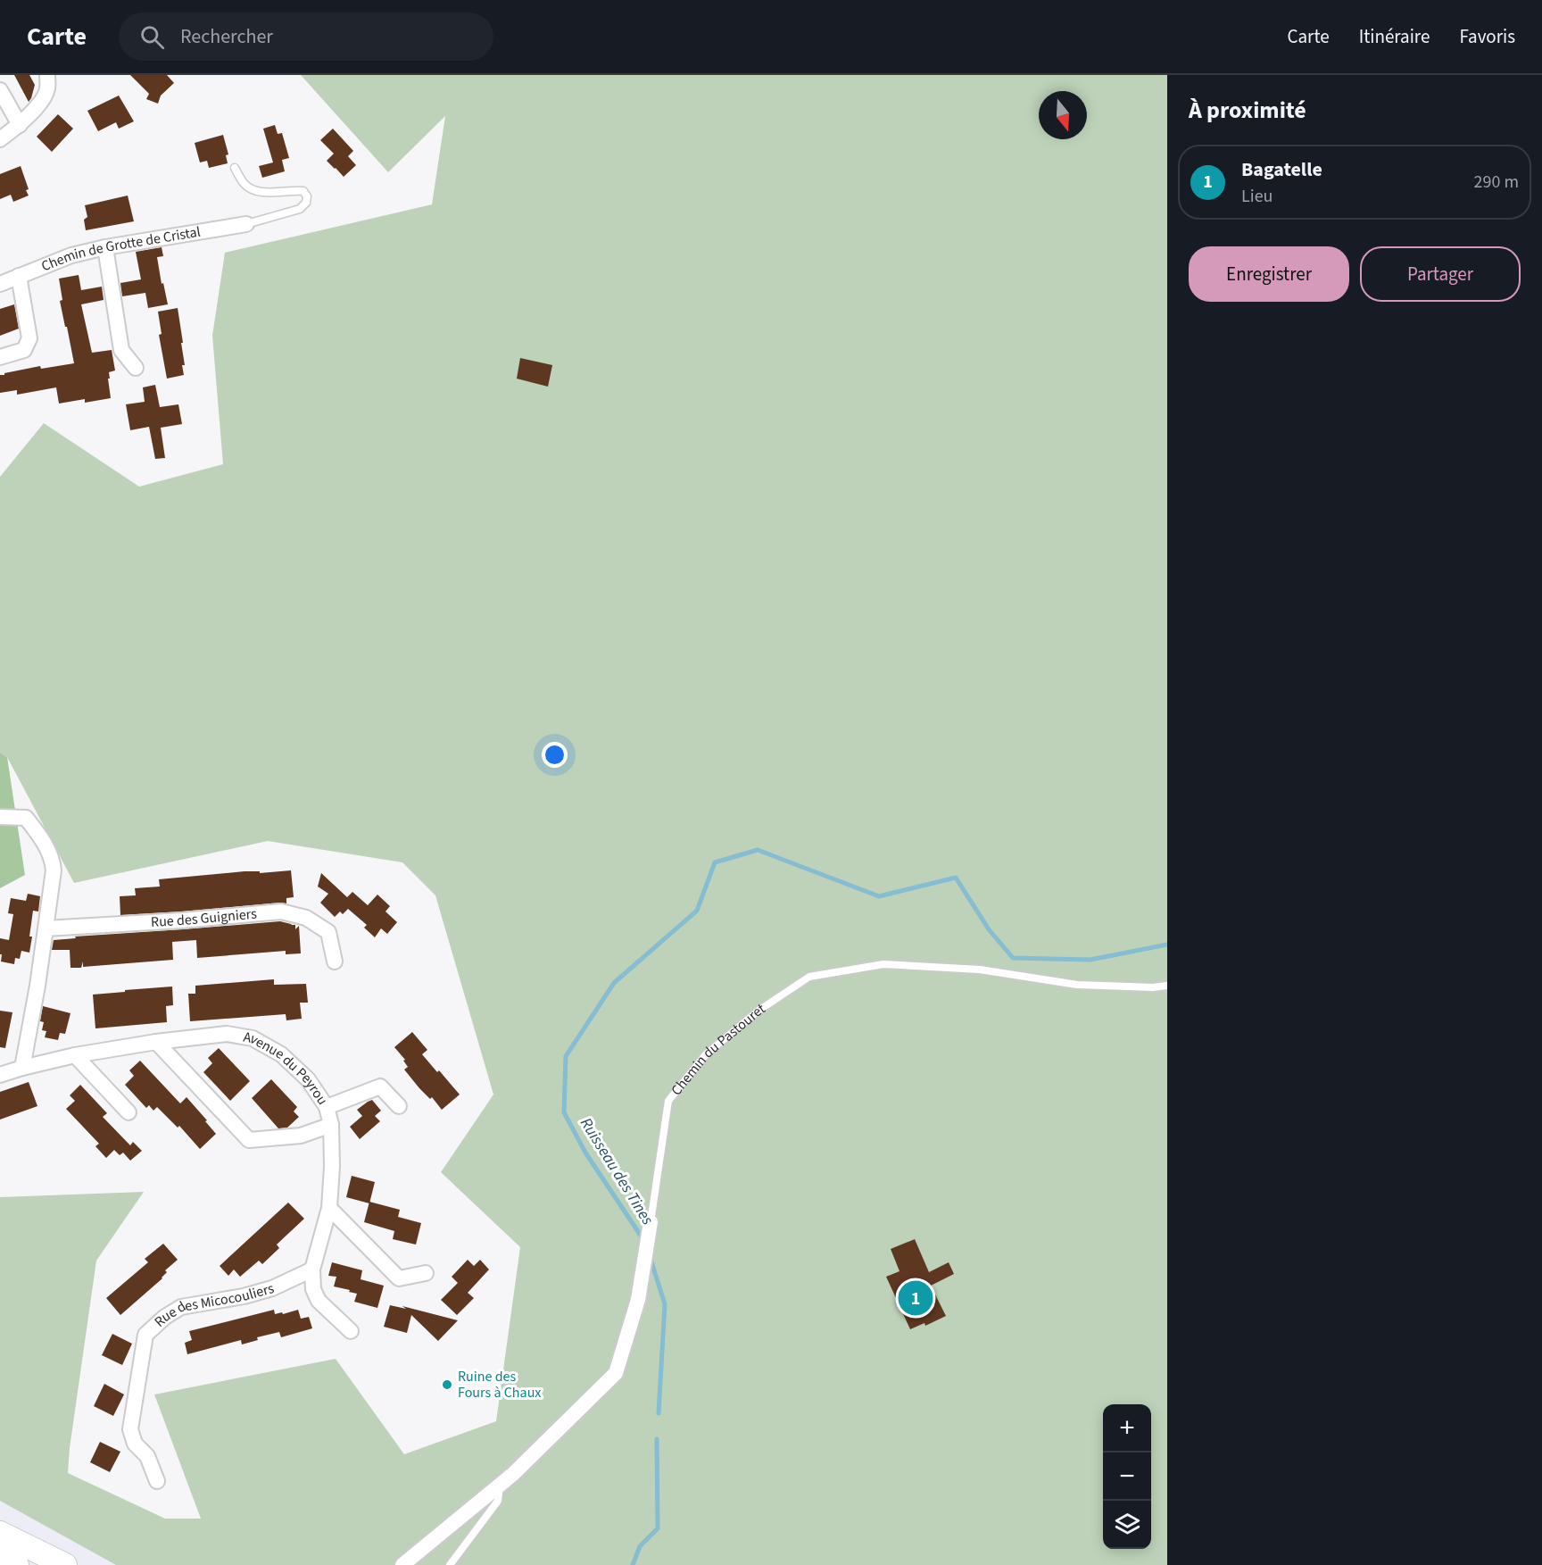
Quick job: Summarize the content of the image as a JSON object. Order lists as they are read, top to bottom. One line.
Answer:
{"streets":{"street":["Chemin de Grotte de Cristal","Rue des Guigniers","Chemin du Pastouret","Avenue du Peyrou","Rue des Micocouliers"]},"crossings":[["Avenue du Peyrou","Rue des Micocouliers"]],"water":["Ruisseau des Tines"],"places":["Ruine des Fours à Chaux"],"north":"bottom","page":{"header":"Carte","search":"Rechercher","nav":["Carte","Itinéraire","Favoris"],"heading":"À proximité","list":[{"mark":"1","name":"Bagatelle","note":"Lieu","value":"290 m"}],"buttons":["Enregistrer","Partager"],"pins":"1","map_buttons":["+","−"]}}
